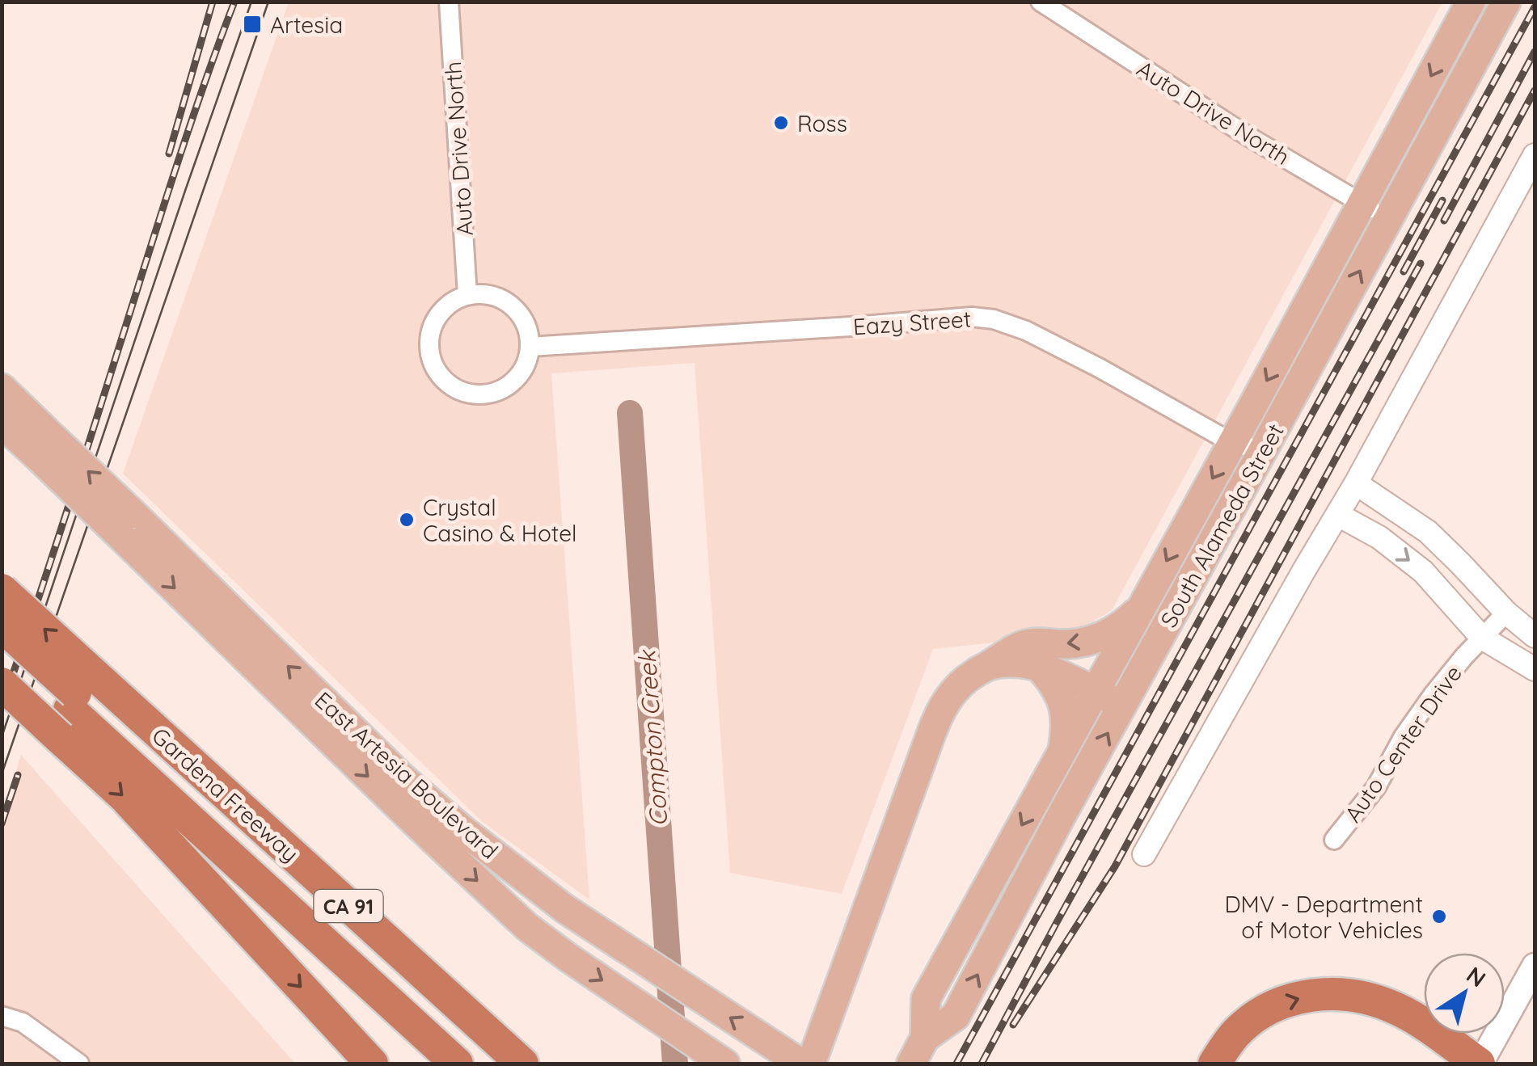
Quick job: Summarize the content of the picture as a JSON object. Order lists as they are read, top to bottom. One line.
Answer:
{"streets":{"highway":["Gardena Freeway","CA 91"],"main road":["South Alameda Street","East Artesia Boulevard"],"street":["Auto Drive North","Eazy Street","Auto Center Drive"]},"crossings":[["Auto Drive North","Eazy Street"],["Auto Drive North","South Alameda Street"],["Eazy Street","South Alameda Street"]],"water":["Compton Creek"],"places":{"transit":["Artesia"],"other":["Ross","Crystal Casino & Hotel","DMV - Department of Motor Vehicles"]},"north":"top right"}
